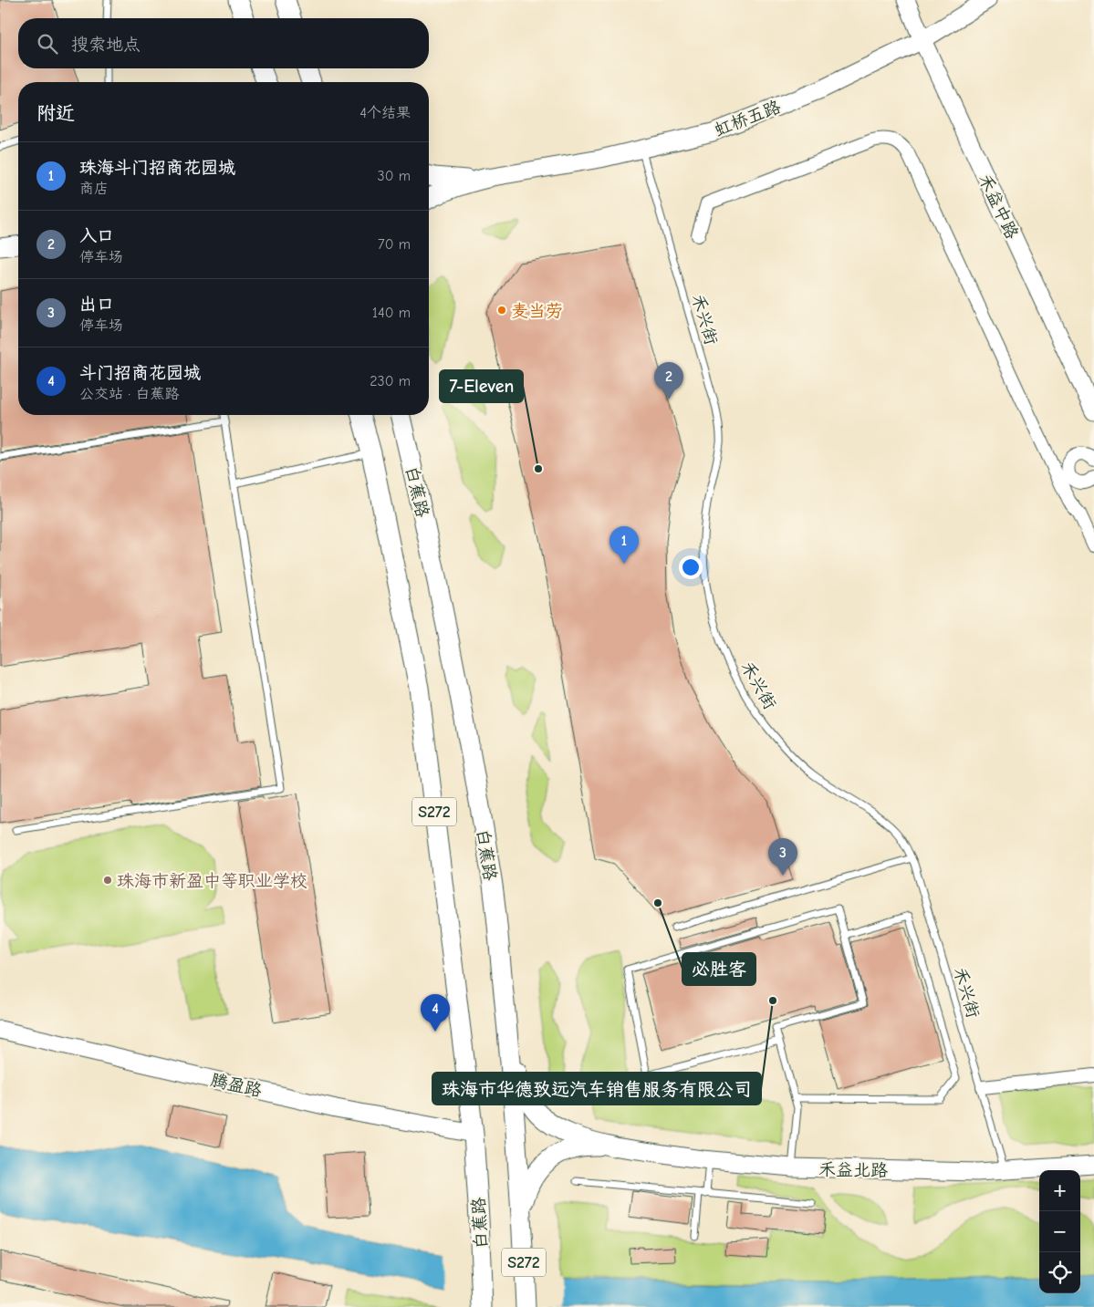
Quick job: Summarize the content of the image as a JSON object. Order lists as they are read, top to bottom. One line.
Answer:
{"streets":{"main road":["白蕉路","S272"],"street":["虹桥五路","禾益中路","腾盈路","禾益北路"],"lane":["禾兴街"]},"crossings":[["虹桥五路","禾益中路"],["虹桥五路","禾兴街"],["禾兴街","禾益北路"],["白蕉路","腾盈路"]],"places":["麦当劳","7-Eleven","珠海市新盈中等职业学校","必胜客","珠海市华德致远汽车销售服务有限公司"],"page":{"search":"搜索地点","heading":["附近","4个结果"],"list":[{"mark":"1","name":"珠海斗门招商花园城","note":"商店","value":"30 m"},{"mark":"2","name":"入口","note":"停车场","value":"70 m"},{"mark":"3","name":"出口","note":"停车场","value":"140 m"},{"mark":"4","name":"斗门招商花园城","note":"公交站 · 白蕉路","value":"230 m"}],"pins":["2","1","3","4"],"map_buttons":["+","−"]}}
